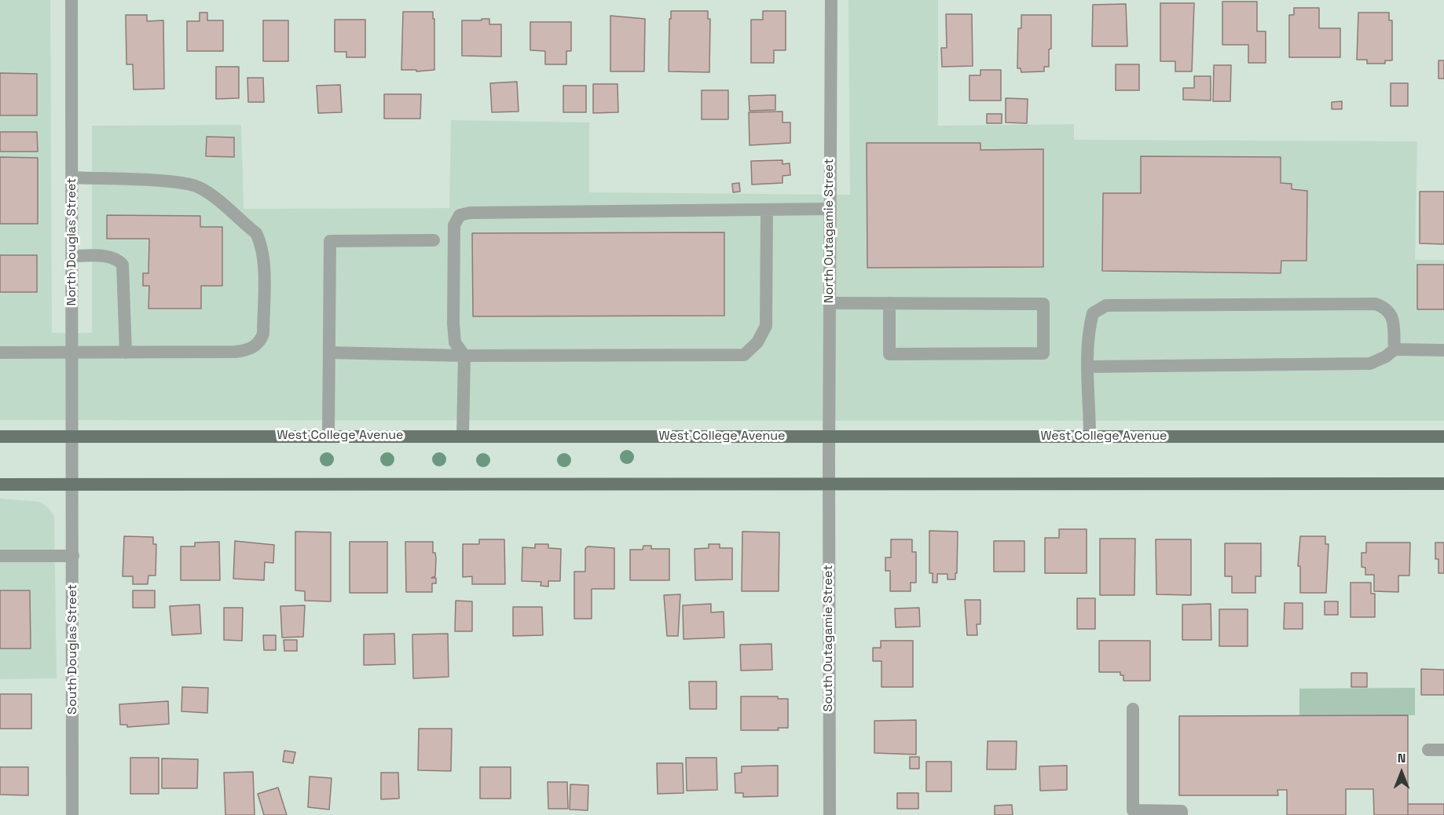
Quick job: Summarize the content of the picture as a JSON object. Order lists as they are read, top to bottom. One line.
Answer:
{"streets":{"main road":["West College Avenue"],"street":["North Outagamie Street","North Douglas Street","South Outagamie Street","South Douglas Street"]},"crossings":[["North Outagamie Street","West College Avenue"],["North Outagamie Street","South Outagamie Street"],["North Douglas Street","West College Avenue"],["North Douglas Street","South Douglas Street"]],"north":"top"}
